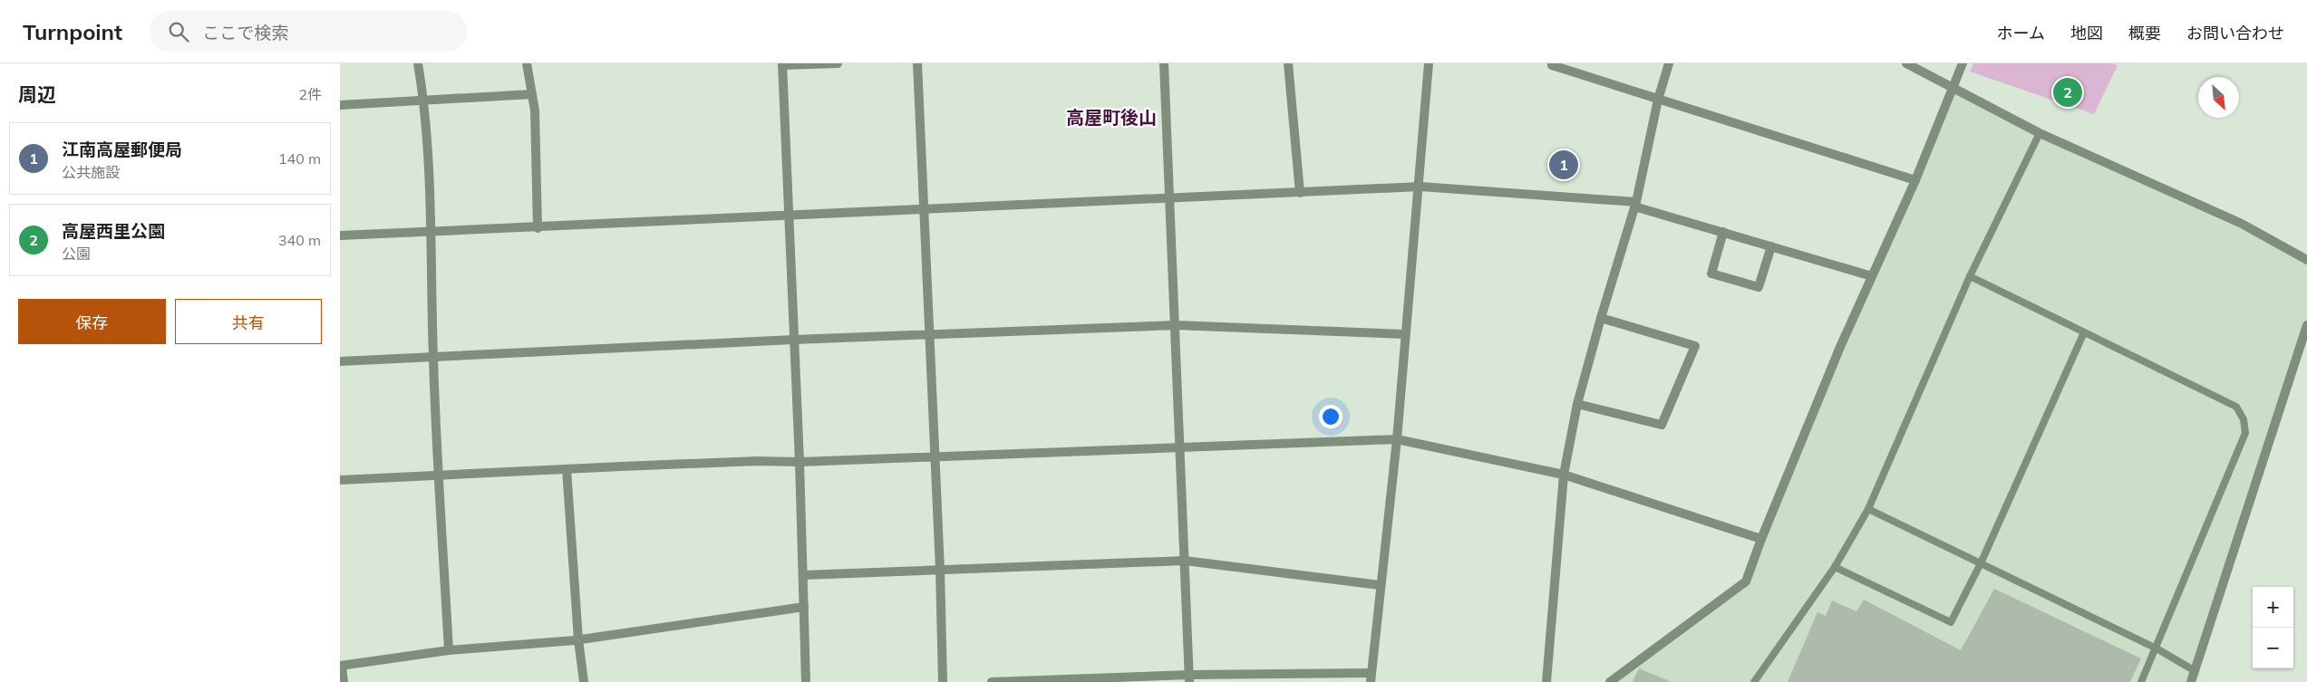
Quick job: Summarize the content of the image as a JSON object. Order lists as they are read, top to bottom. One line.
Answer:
{"districts":["高屋町後山"],"north":"bottom right","page":{"header":"Turnpoint","search":"ここで検索","nav":["ホーム","地図","概要","お問い合わせ"],"heading":["周辺","2件"],"pins":["2","1"],"list":[{"mark":"1","name":"江南高屋郵便局","note":"公共施設","value":"140 m"},{"mark":"2","name":"高屋西里公園","note":"公園","value":"340 m"}],"buttons":["保存","共有"],"map_buttons":["+","−"]}}
